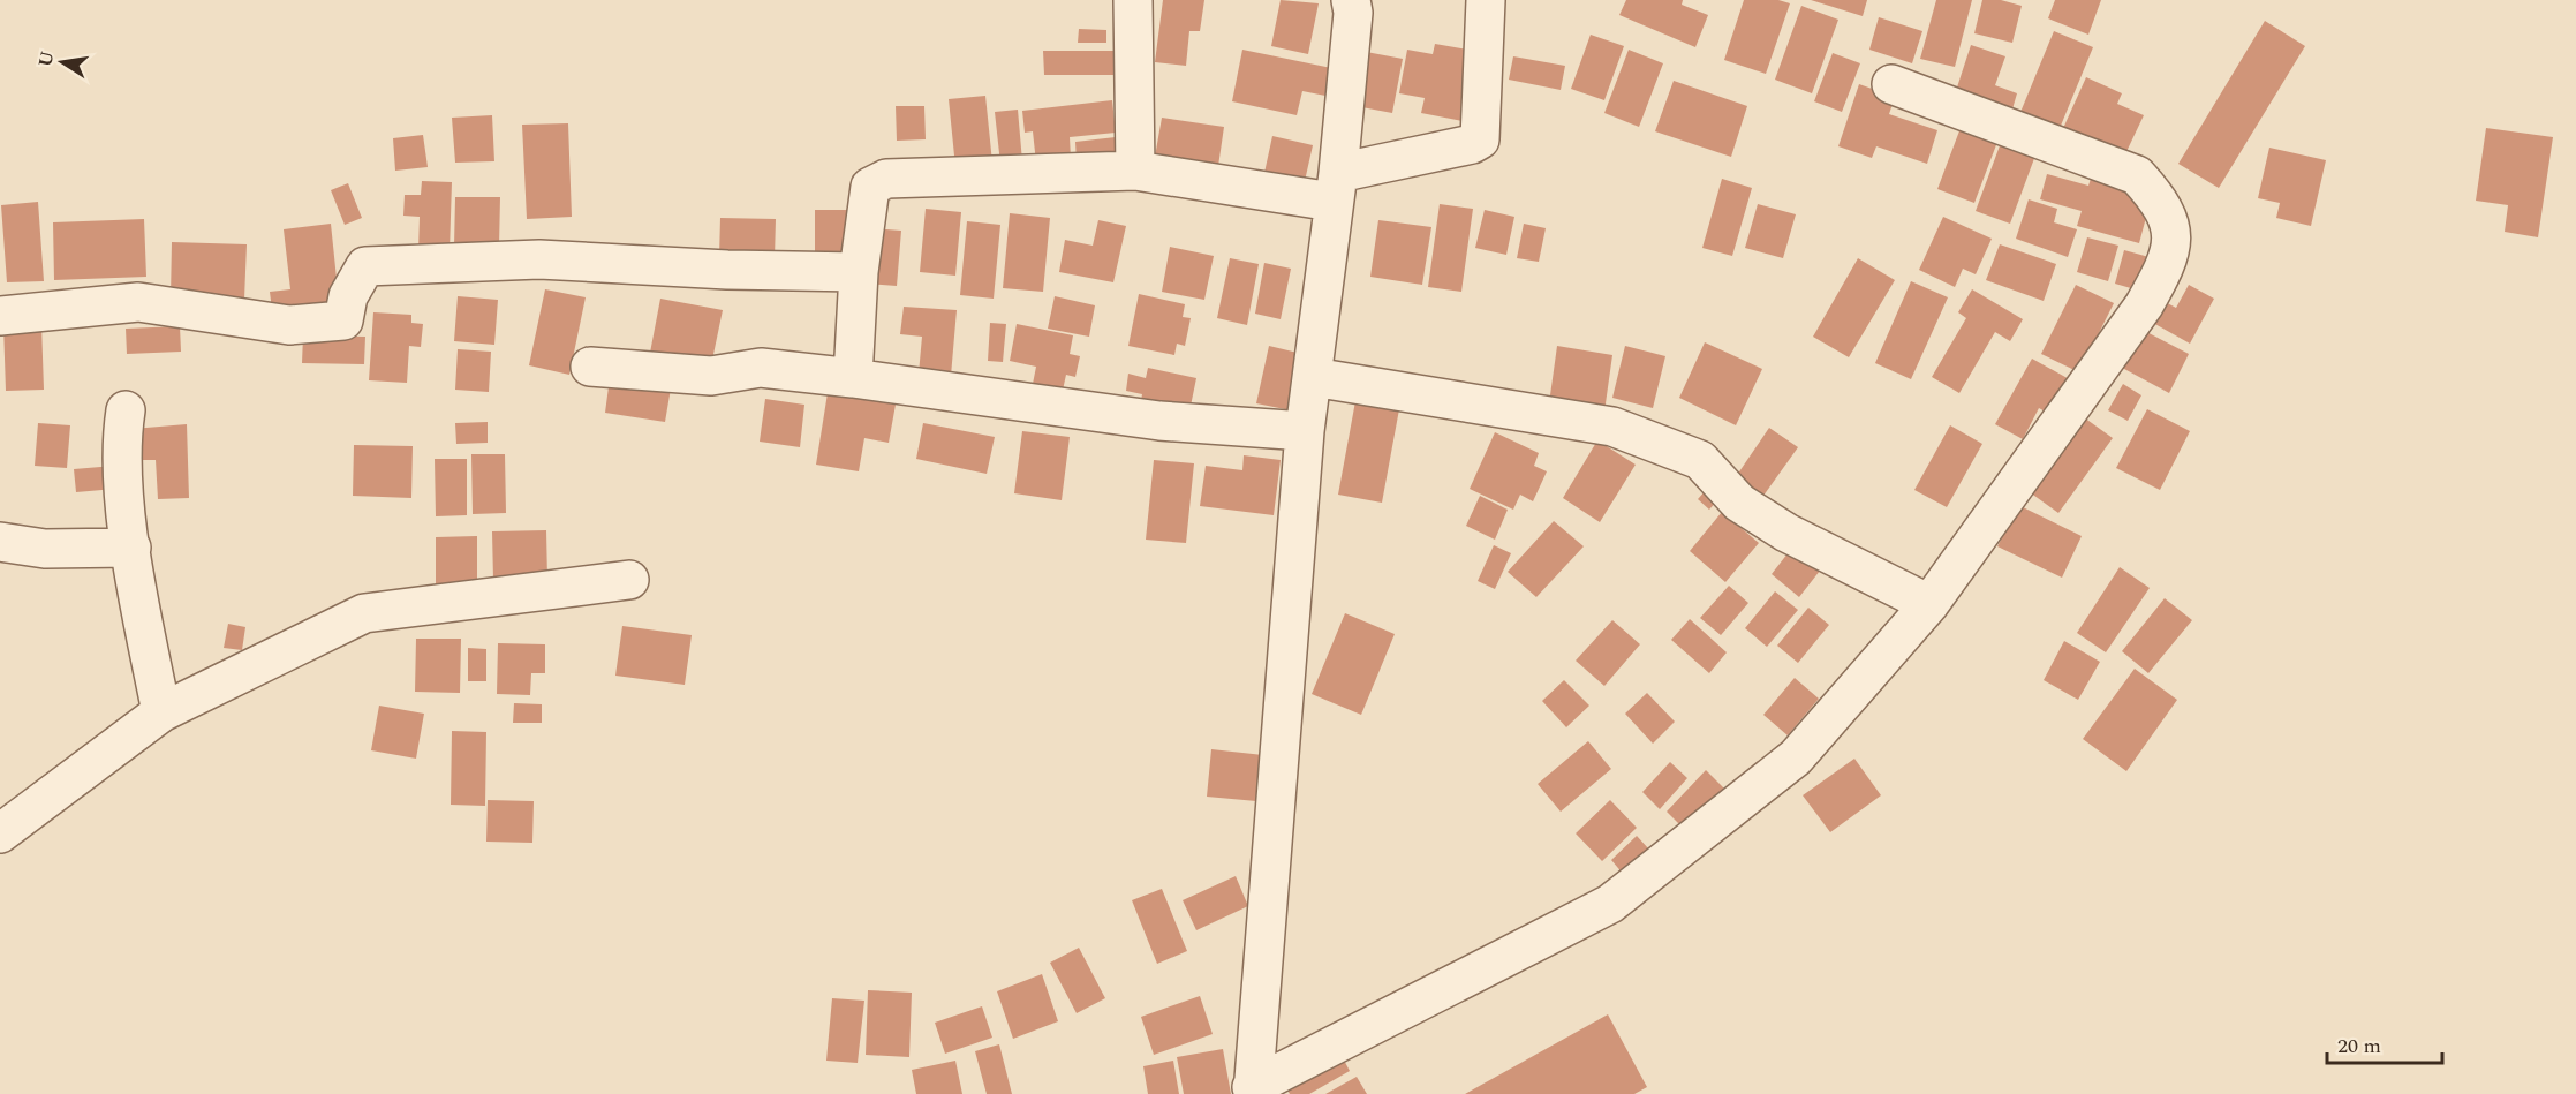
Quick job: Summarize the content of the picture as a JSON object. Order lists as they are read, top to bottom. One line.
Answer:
{"scale_bar":"20 m","north":"left"}
